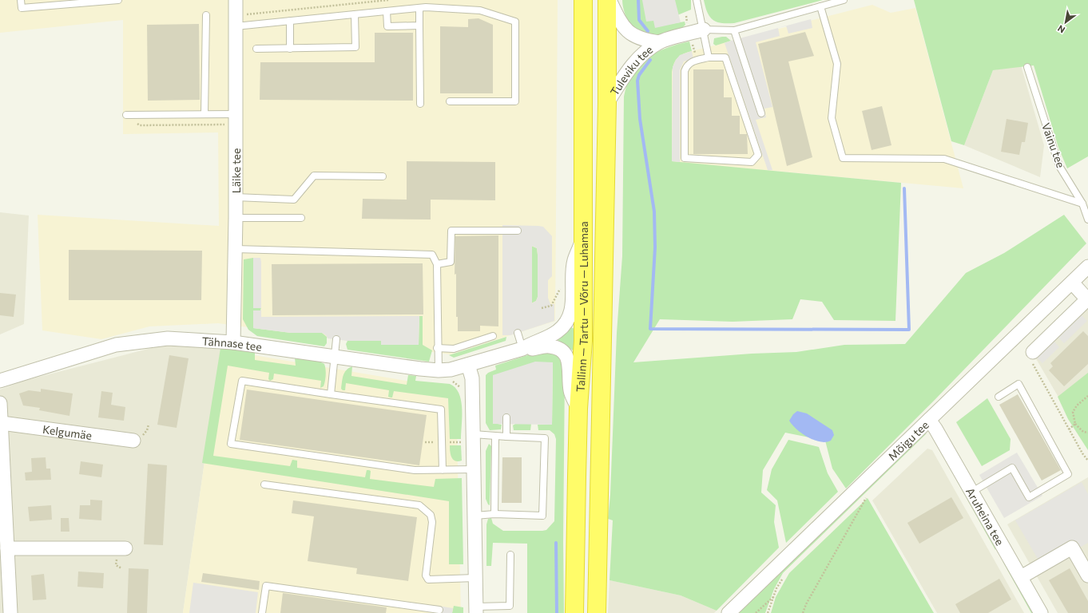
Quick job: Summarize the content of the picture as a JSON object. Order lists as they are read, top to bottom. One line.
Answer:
{"streets":{"highway":["Tallinn — Tartu — Võru — Luhamaa"],"street":["Tuleviku tee","Läike tee","Tähnase tee","Kelgumäe","Mõigu tee","Aruheina tee"],"lane":["Vainu tee"]},"crossings":[["Tuleviku tee","Tallinn — Tartu — Võru — Luhamaa"],["Läike tee","Tähnase tee"],["Mõigu tee","Aruheina tee"]],"north":"bottom left"}
